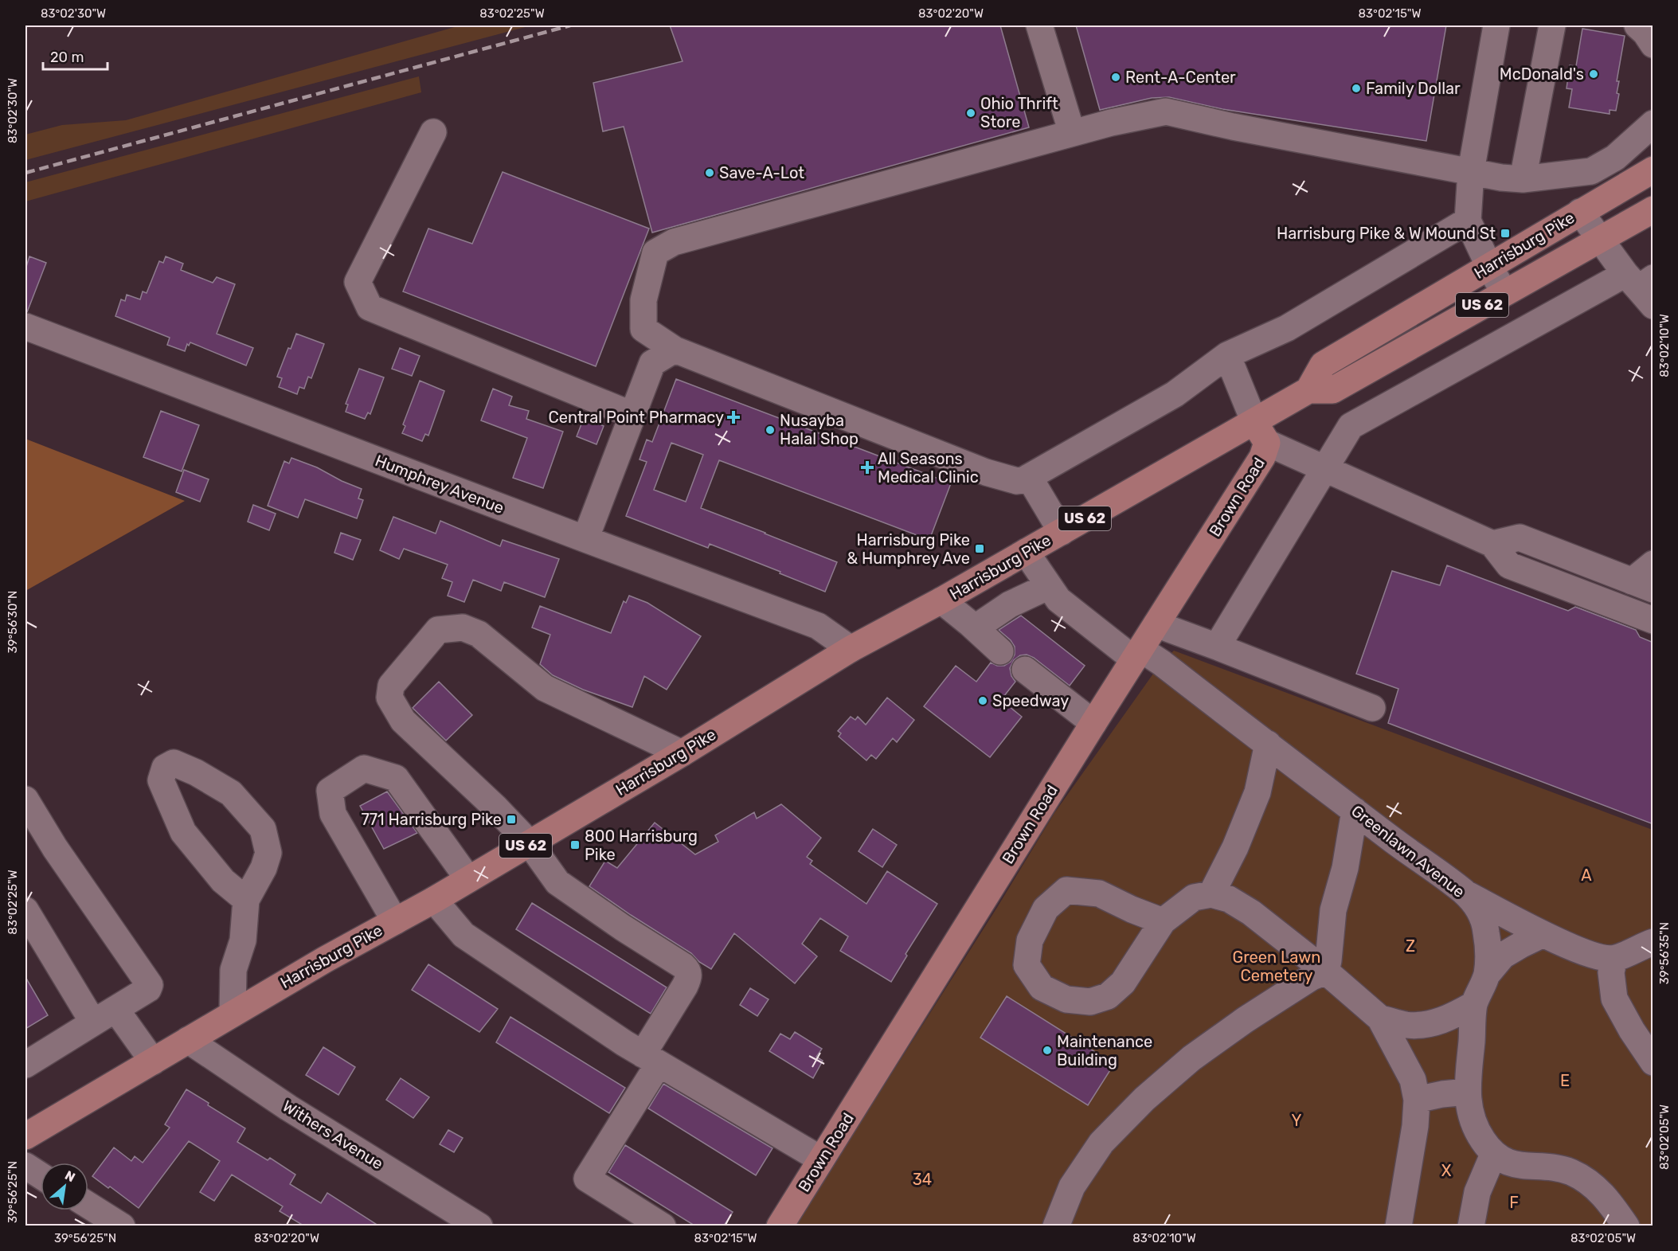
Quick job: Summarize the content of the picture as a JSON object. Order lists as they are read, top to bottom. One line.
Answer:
{"streets":{"main road":["Harrisburg Pike","US 62","Brown Road"],"street":["Humphrey Avenue","Greenlawn Avenue","Withers Avenue"]},"crossings":[["Harrisburg Pike","Humphrey Avenue"],["Harrisburg Pike","Brown Road"],["Harrisburg Pike","Greenlawn Avenue"],["Harrisburg Pike","Withers Avenue"],["Brown Road","Greenlawn Avenue"]],"parks":["A","Z","Green Lawn Cemetery","E","Y","X","34","F"],"places":{"other":["McDonald's","Rent-A-Center","Family Dollar","Ohio Thrift Store","Save-A-Lot","Nusayba Halal Shop","Speedway","Maintenance Building"],"transit":["Harrisburg Pike & W Mound St","Harrisburg Pike & Humphrey Ave","771 Harrisburg Pike","800 Harrisburg Pike"],"health":["Central Point Pharmacy","All Seasons Medical Clinic"]},"scale_bar":"20 m","north":"top right","coordinates":["83°02'30\"W","83°02'25\"W","83°02'20\"W","83°02'15\"W","83°02'10\"W","39°56'30\"N","39°56'35\"N","83°02'05\"W","39°56'25\"N"]}
